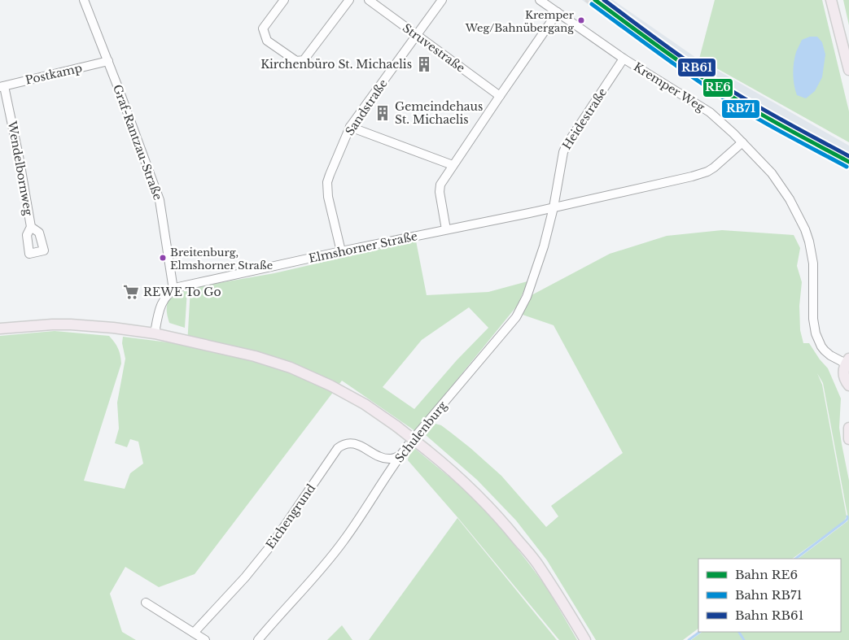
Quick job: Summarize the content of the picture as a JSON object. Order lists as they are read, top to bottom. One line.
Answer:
{"streets":{"street":["Struvestraße","Postkamp","Kremper Weg","Sandstraße","Heidestraße","Graf-Rantzau-Straße","Wendelbornweg","Elmshorner Straße","Schulenburg","Eichengrund"]},"crossings":[["Struvestraße","Sandstraße"],["Postkamp","Graf-Rantzau-Straße"],["Postkamp","Wendelbornweg"],["Kremper Weg","Heidestraße"],["Kremper Weg","Elmshorner Straße"],["Sandstraße","Elmshorner Straße"],["Heidestraße","Elmshorner Straße"],["Heidestraße","Schulenburg"],["Graf-Rantzau-Straße","Elmshorner Straße"],["Elmshorner Straße","Schulenburg"],["Schulenburg","Eichengrund"]],"places":{"other":["Kremper Weg/Bahnübergang","Breitenburg, Elmshorner Straße"],"building":["Kirchenbüro St. Michaelis","Gemeindehaus St. Michaelis"],"supermarket":["REWE To Go"]},"lines":["rail line RE6","rail line RB61","rail line RB71"],"legend":["Bahn RE6","Bahn RB71","Bahn RB61"]}
